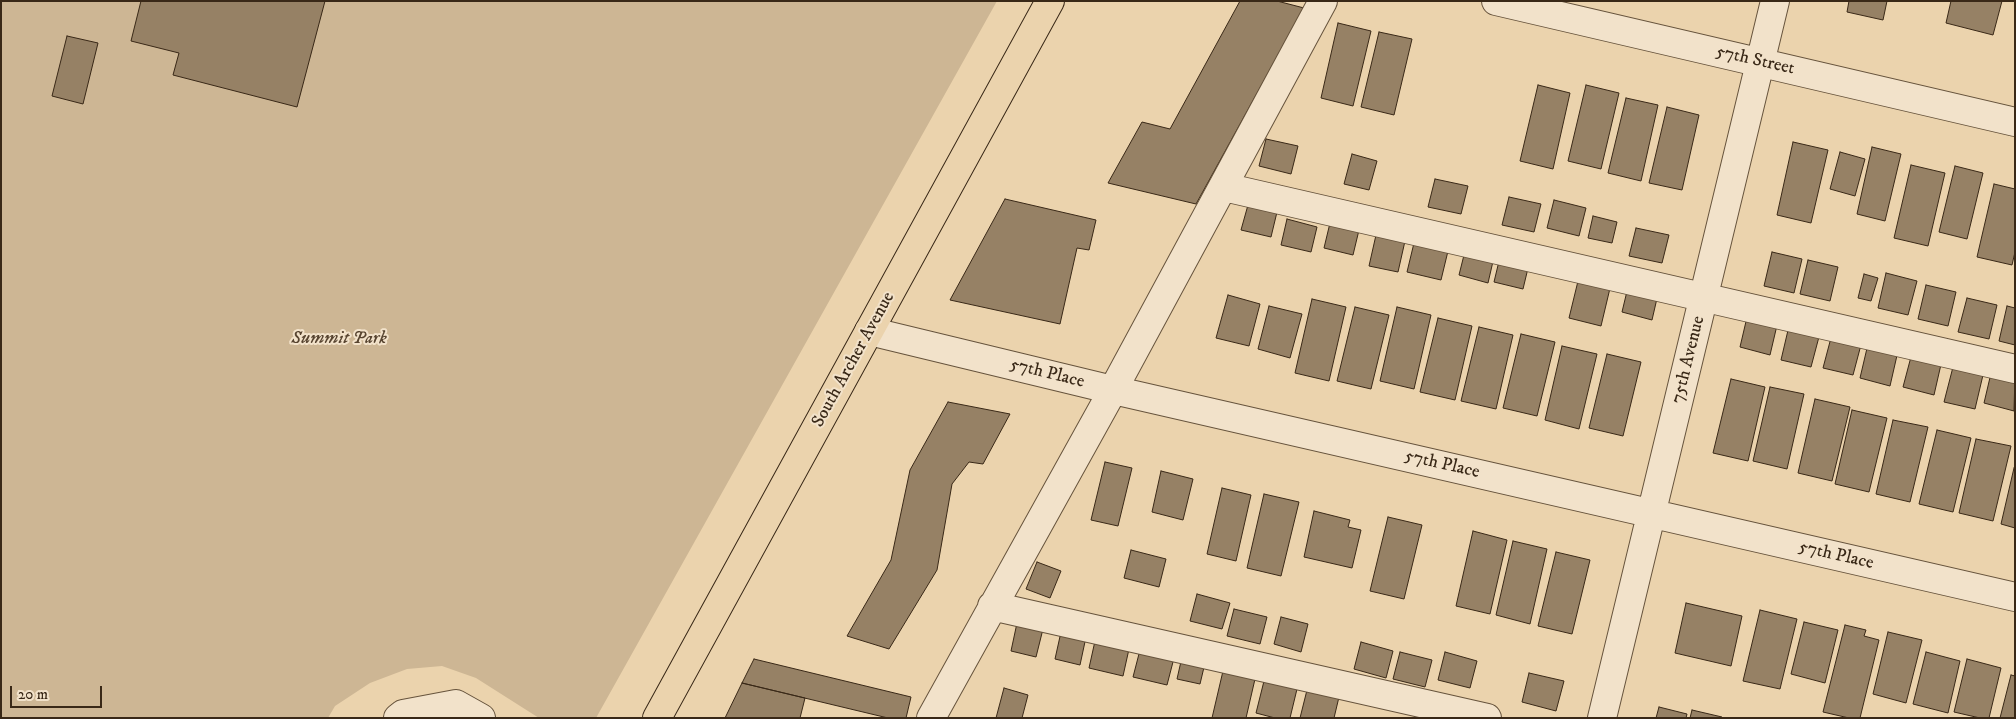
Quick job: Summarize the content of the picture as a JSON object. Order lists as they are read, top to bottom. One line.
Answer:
{"streets":{"main road":["South Archer Avenue"],"street":["57th Street","75th Avenue","57th Place"]},"crossings":[["57th Street","75th Avenue"],["South Archer Avenue","57th Place"],["75th Avenue","57th Place"]],"parks":["Summit Park"],"scale_bar":"20 m"}
